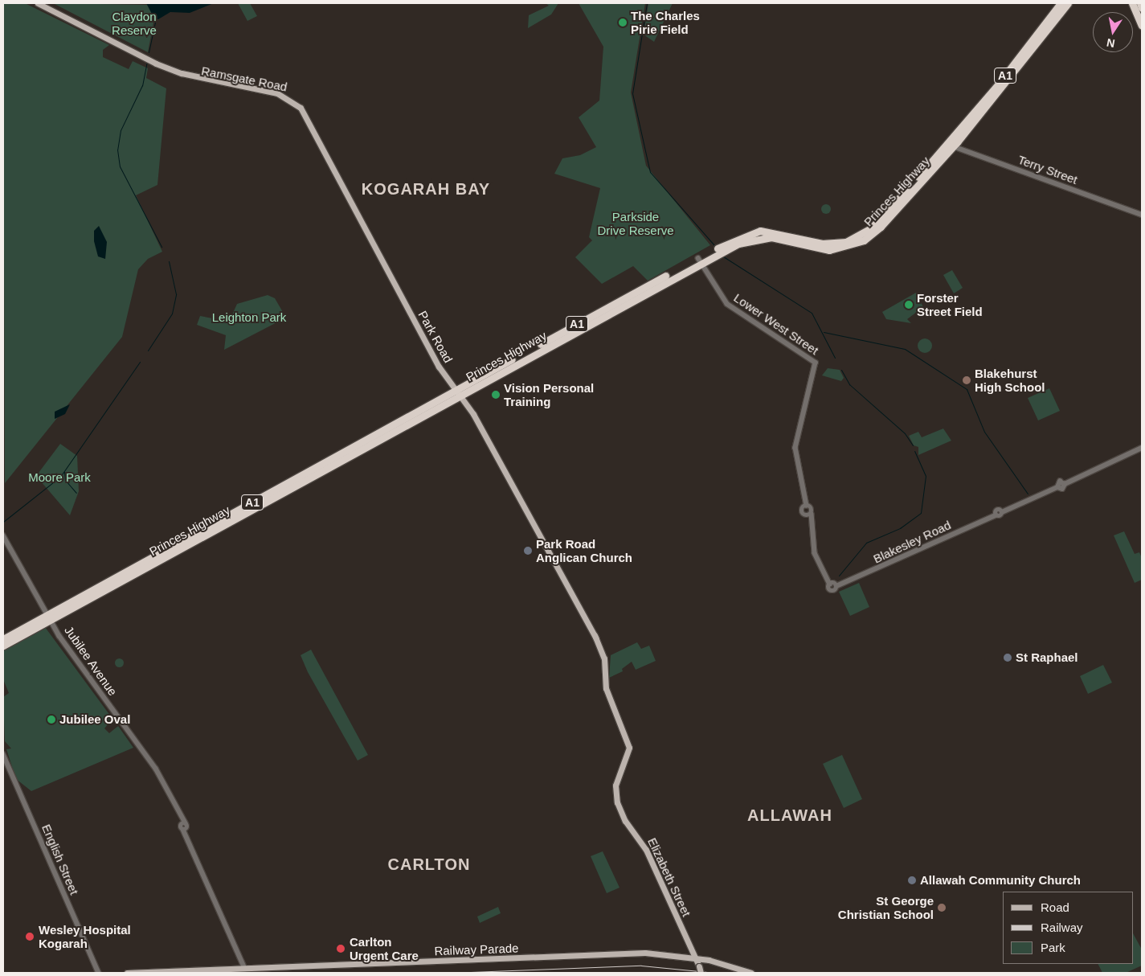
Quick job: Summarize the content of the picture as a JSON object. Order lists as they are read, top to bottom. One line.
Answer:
{"streets":{"highway":["A1","Princes Highway"],"main road":["Ramsgate Road","Park Road","Elizabeth Street","Railway Parade"],"street":["Terry Street","Lower West Street","Blakesley Road","Jubilee Avenue","English Street"]},"crossings":[["Ramsgate Road","Park Road"],["Terry Street","Princes Highway"],["Princes Highway","Lower West Street"],["Princes Highway","Park Road"],["Princes Highway","Jubilee Avenue"],["Park Road","Elizabeth Street"],["Jubilee Avenue","Railway Parade"],["Elizabeth Street","Railway Parade"]],"districts":["KOGARAH BAY","ALLAWAH","CARLTON"],"parks":["Claydon Reserve","Parkside Drive Reserve","Leighton Park","Moore Park"],"places":["The Charles Pirie Field","Forster Street Field","Blakehurst High School","Vision Personal Training","Park Road Anglican Church","St Raphael","Jubilee Oval","Allawah Community Church","St George Christian School","Wesley Hospital Kogarah","Carlton Urgent Care"],"legend":["Road","Railway","Park"],"north":"bottom"}
